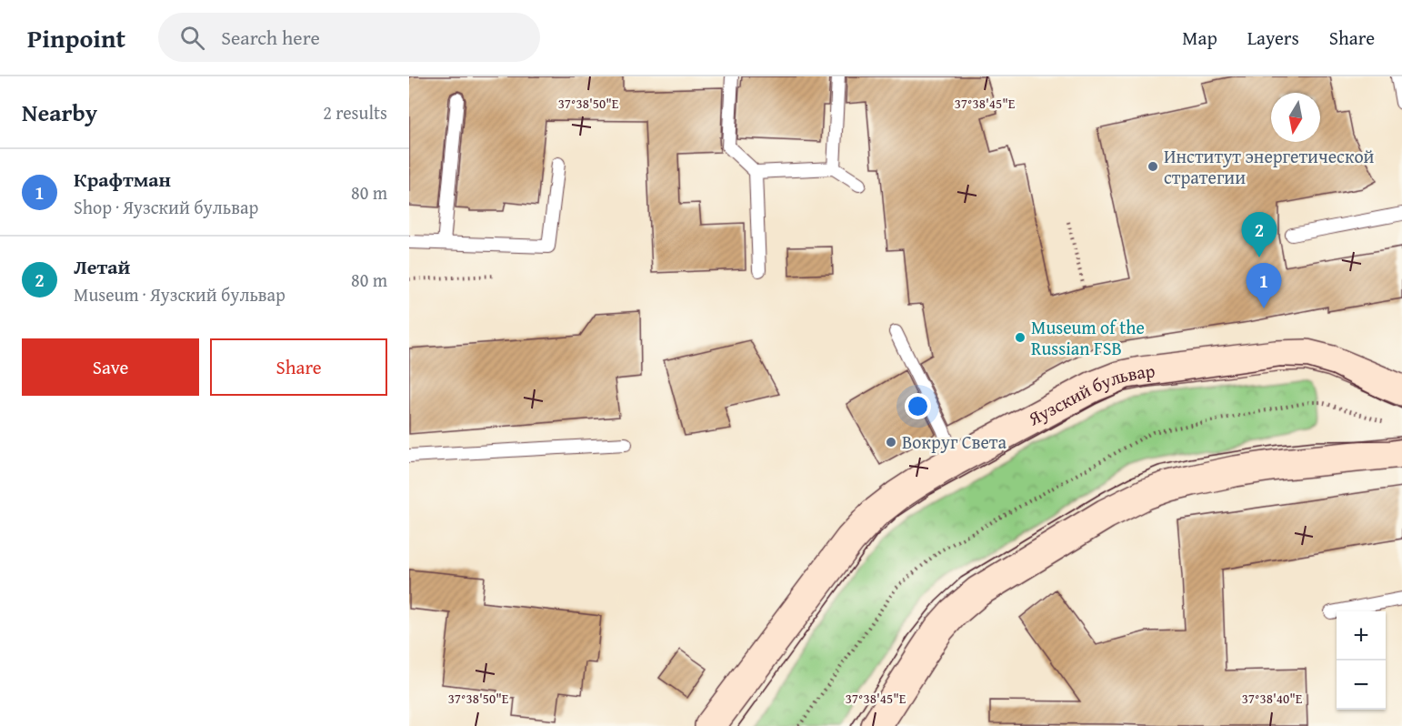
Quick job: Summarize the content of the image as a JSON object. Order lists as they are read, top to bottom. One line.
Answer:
{"streets":{"main road":["Яузский бульвар"]},"places":["Институт энергетической стратегии","Museum of the Russian FSB","Вокруг Света"],"north":"bottom","page":{"header":"Pinpoint","search":"Search here","nav":["Map","Layers","Share"],"heading":["Nearby","2 results"],"list":[{"mark":"1","name":"Крафтман","note":"Shop · Яузский бульвар","value":"80 m"},{"mark":"2","name":"Летай","note":"Museum · Яузский бульвар","value":"80 m"}],"pins":["2","1"],"buttons":["Save","Share"],"map_buttons":["+","−"]},"coordinates":["37°38'50\"E","37°38'45\"E","37°38'40\"E"]}
